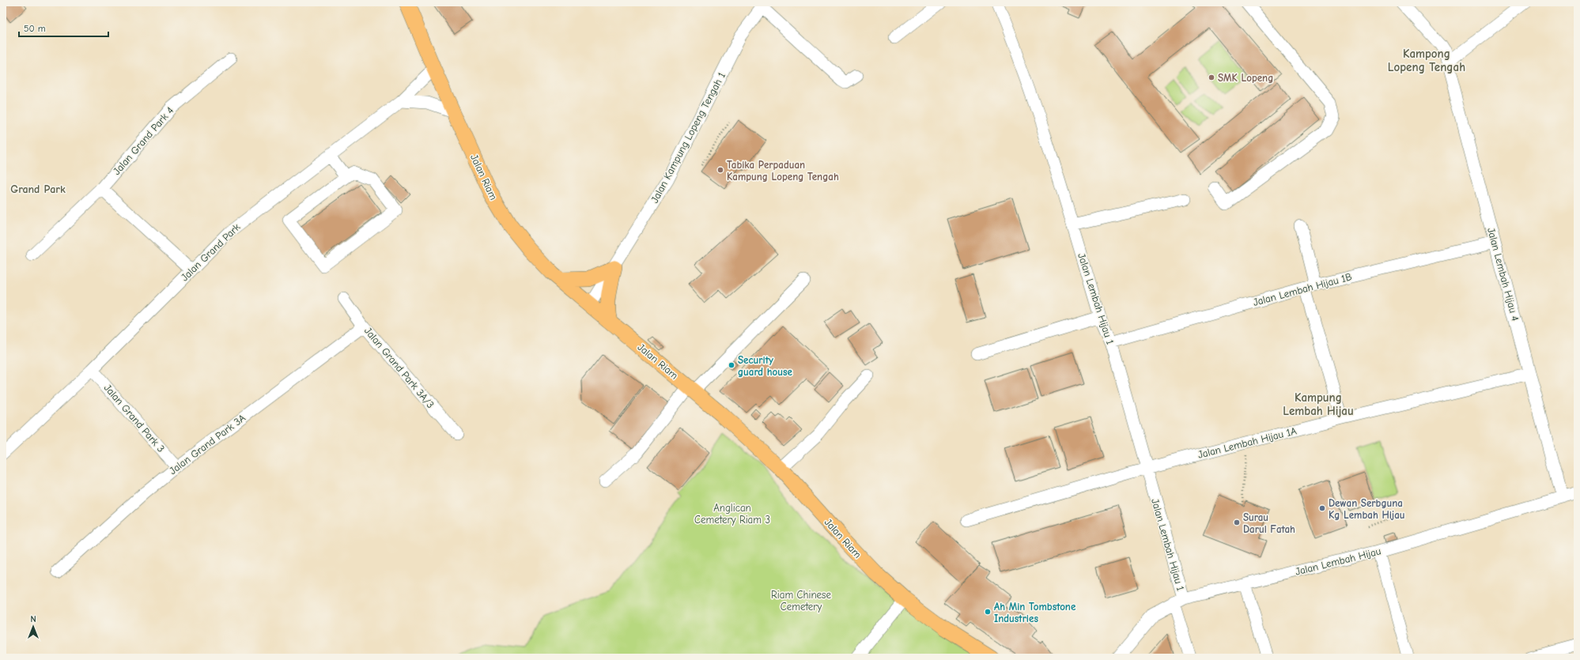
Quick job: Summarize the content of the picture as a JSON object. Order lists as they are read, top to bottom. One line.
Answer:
{"streets":{"main road":["Jalan Riam"],"street":["Jalan Kampung Lopeng Tengah 1","Jalan Grand Park 4","Jalan Grand Park","Jalan Lembah Hijau 4","Jalan Lembah Hijau 1B","Jalan Lembah Hijau 1","Jalan Grand Park 3A/3","Jalan Grand Park 3","Jalan Lembah Hijau 1A","Jalan Grand Park 3A","Jalan Lembah Hijau"]},"crossings":[["Jalan Kampung Lopeng Tengah 1","Jalan Riam"],["Jalan Riam","Jalan Grand Park"],["Jalan Grand Park","Jalan Grand Park 3"],["Jalan Lembah Hijau 4","Jalan Lembah Hijau 1B"],["Jalan Lembah Hijau 4","Jalan Lembah Hijau 1A"],["Jalan Lembah Hijau 4","Jalan Lembah Hijau"],["Jalan Lembah Hijau 1B","Jalan Lembah Hijau 1"],["Jalan Lembah Hijau 1","Jalan Lembah Hijau 1A"],["Jalan Lembah Hijau 1","Jalan Lembah Hijau"],["Jalan Grand Park 3A/3","Jalan Grand Park 3A"],["Jalan Grand Park 3","Jalan Grand Park 3A"]],"districts":["Kampong Lopeng Tengah","Grand Park","Kampung Lembah Hijau"],"parks":["Anglican Cemetery Riam 3","Riam Chinese Cemetery"],"places":["SMK Lopeng","Tabika Perpaduan Kampung Lopeng Tengah","Security guard house","Dewan Serbguna Kg Lembah Hijau","Surau Darul Fatah","Ah Min Tombstone Industries"],"scale_bar":"50 m","north":"top"}
